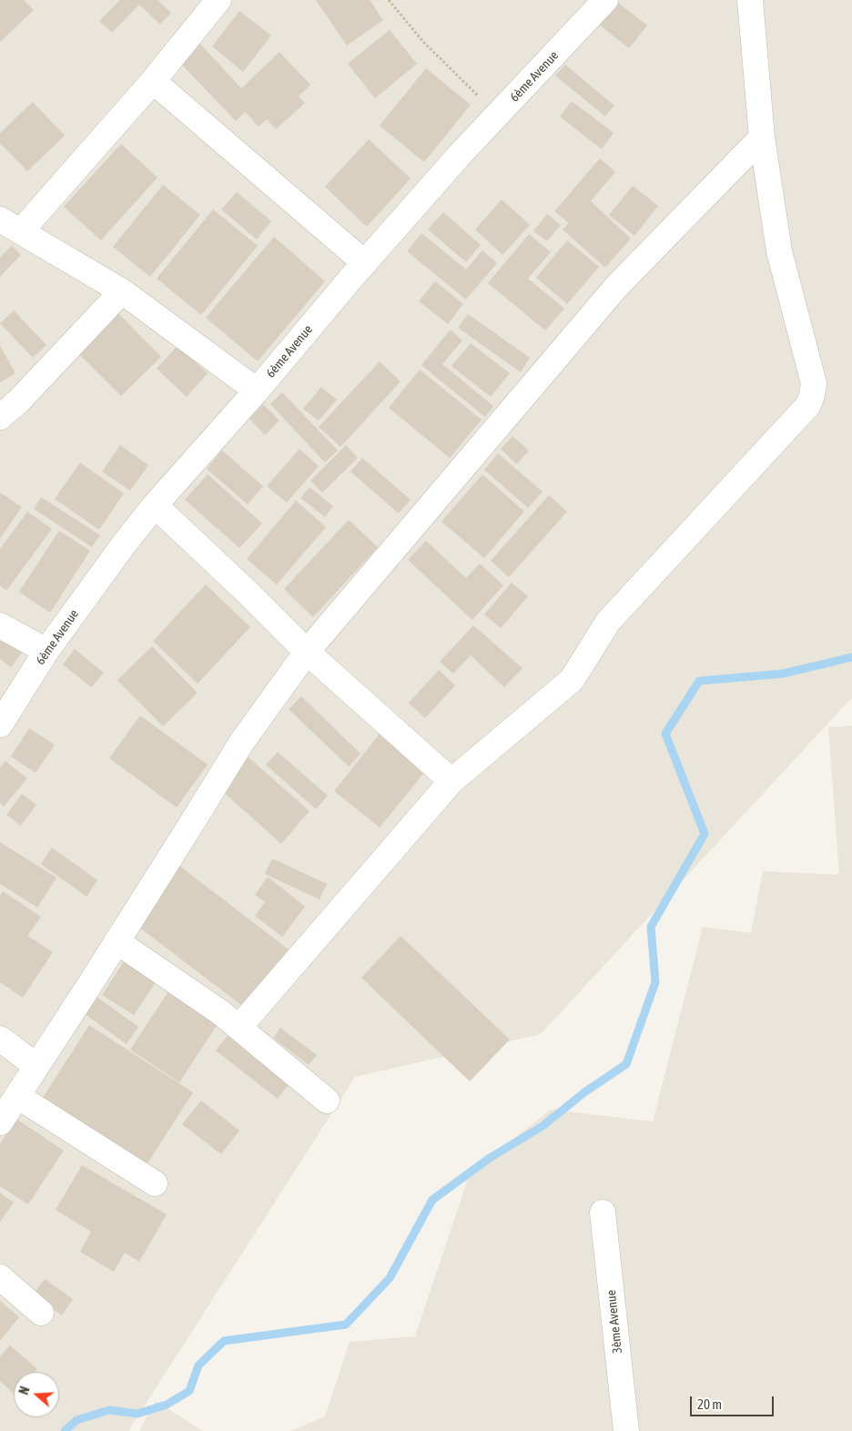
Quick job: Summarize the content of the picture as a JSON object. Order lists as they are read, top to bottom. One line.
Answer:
{"streets":{"street":["6ème Avenue","3ème Avenue"]},"scale_bar":"20 m","north":"left"}
